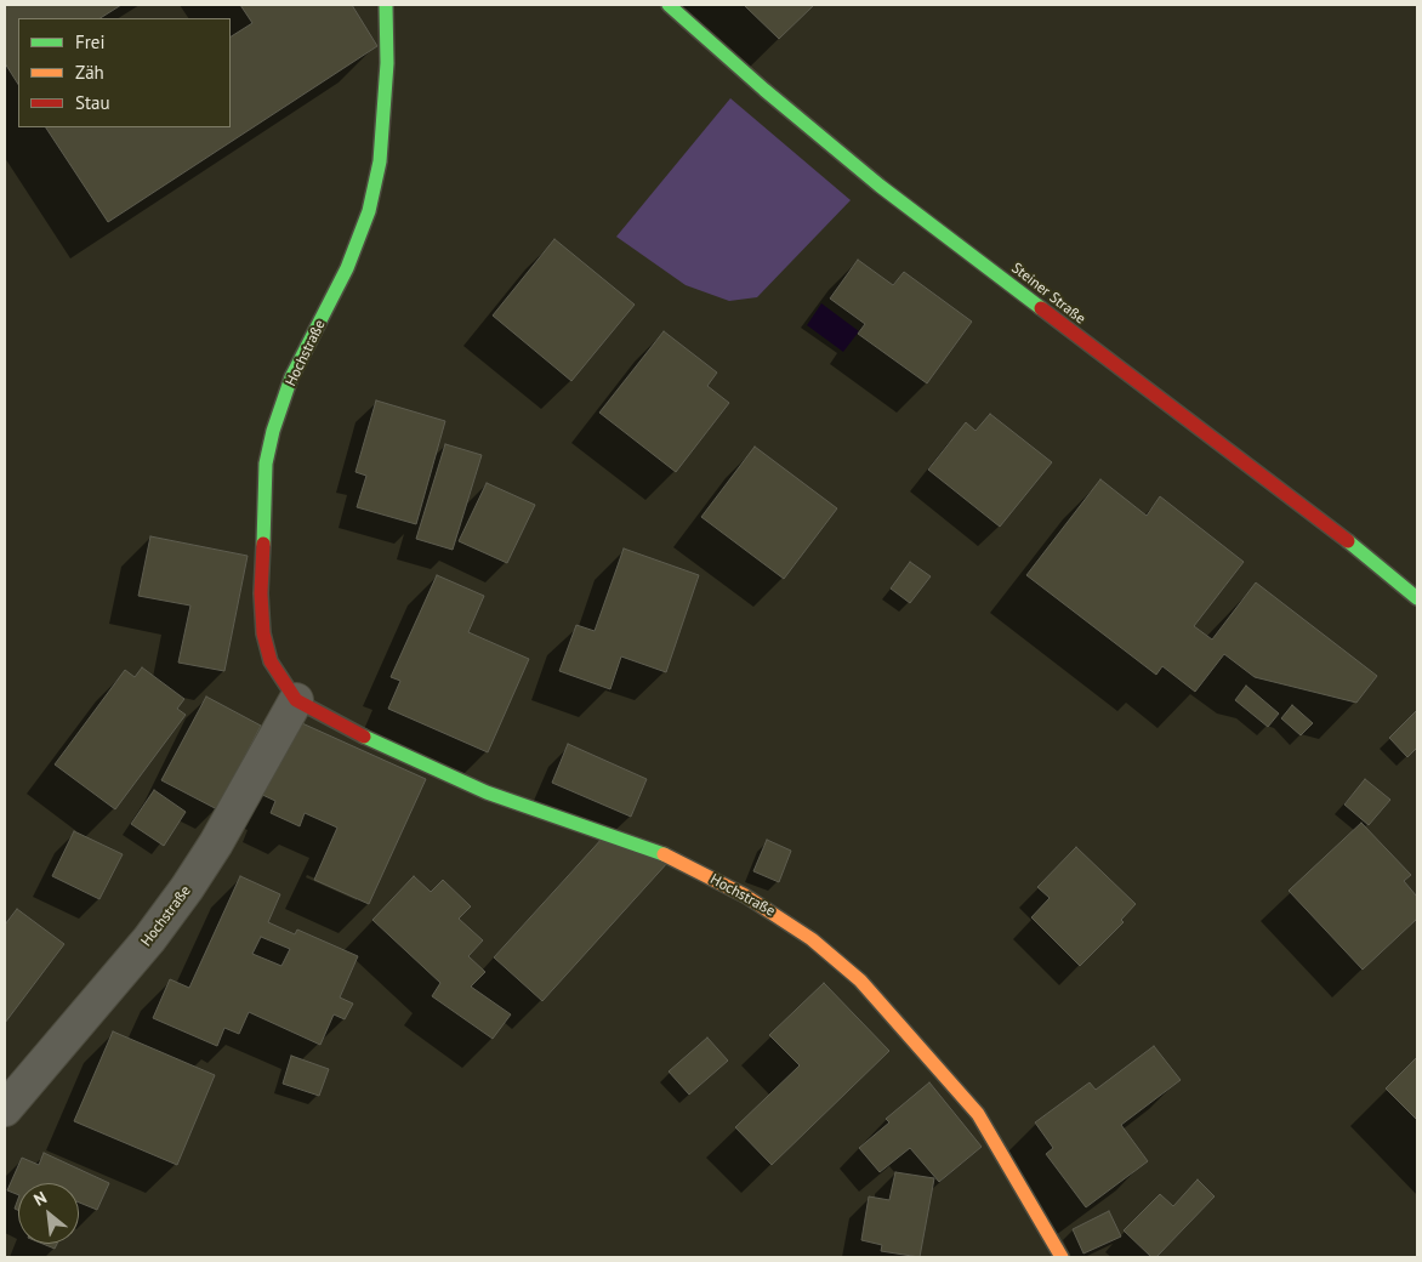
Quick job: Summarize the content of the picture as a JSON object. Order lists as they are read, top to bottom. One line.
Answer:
{"streets":{"street":["Steiner Straße","Hochstraße"]},"legend":["Frei","Zäh","Stau"],"north":"top left"}
